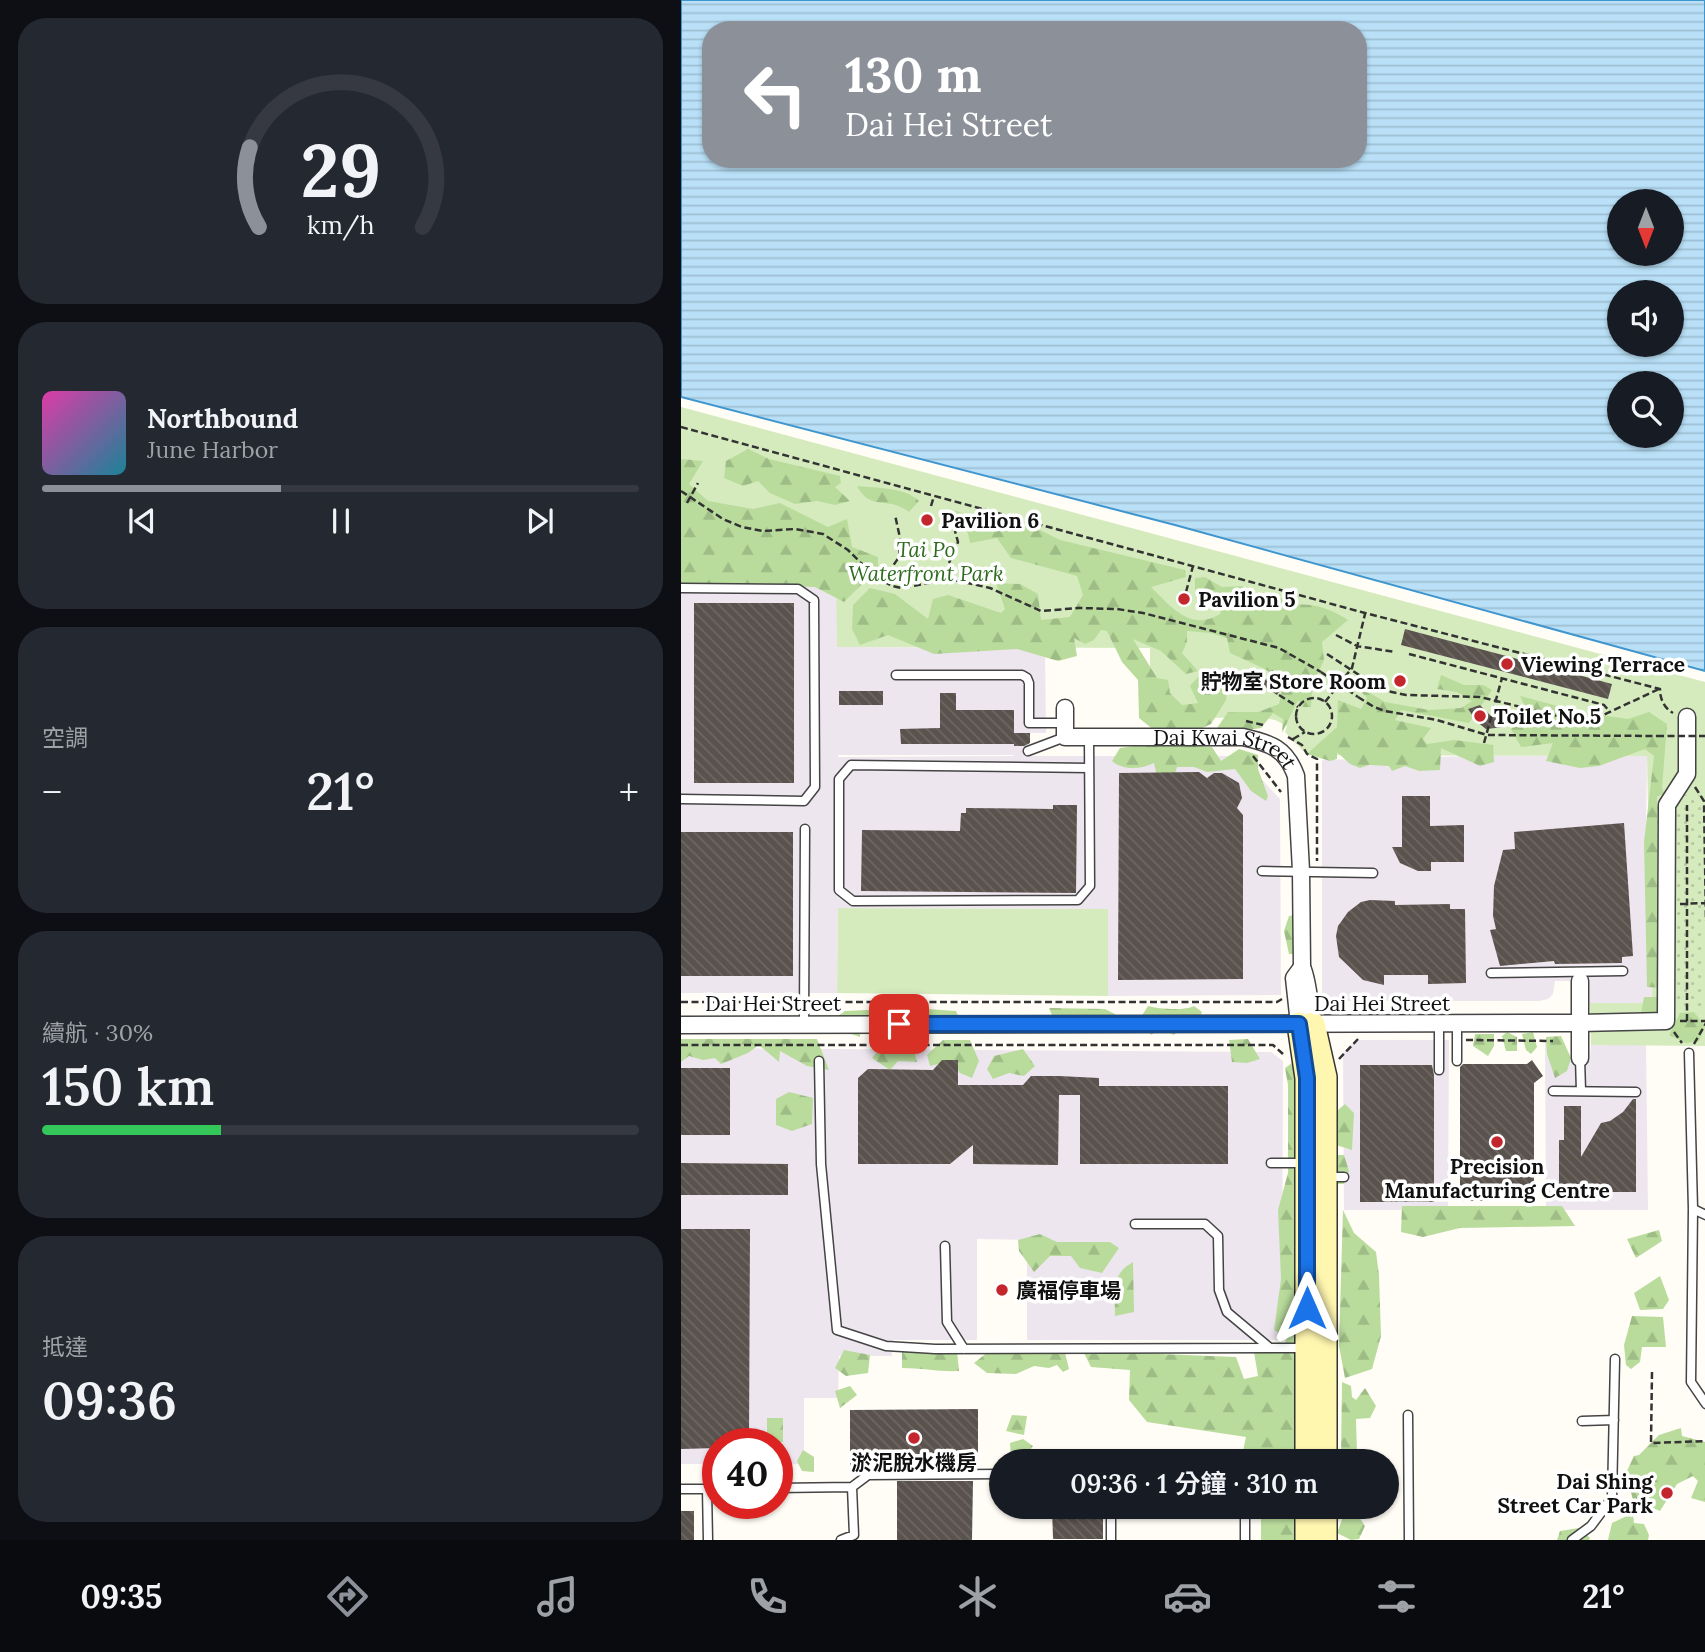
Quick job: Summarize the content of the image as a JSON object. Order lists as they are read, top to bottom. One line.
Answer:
{"streets":{"street":["Dai Kwai Street","Dai Hei Street"]},"crossings":[["Dai Kwai Street","Dai Hei Street"]],"parks":["Tai Po Waterfront Park"],"places":["Pavilion 6","Pavilion 5","Viewing Terrace","貯物室 Store Room","Toilet No.5","Precision Manufacturing Centre","廣福停車場","淤泥脫水機房","Dai Shing Street Car Park"],"north":"bottom","page":{"turn":["130 m","Dai Hei Street"],"song":["Northbound","June Harbor"],"tile":["空調",["續航 · 30%","150 km"],["抵達","09:36"]],"heat":["−","21°","+"],"limit":"40","trip":"09:36 · 1 分鐘 · 310 m","tabs":["09:35","21°"],"gauge":["29","km/h"]}}
